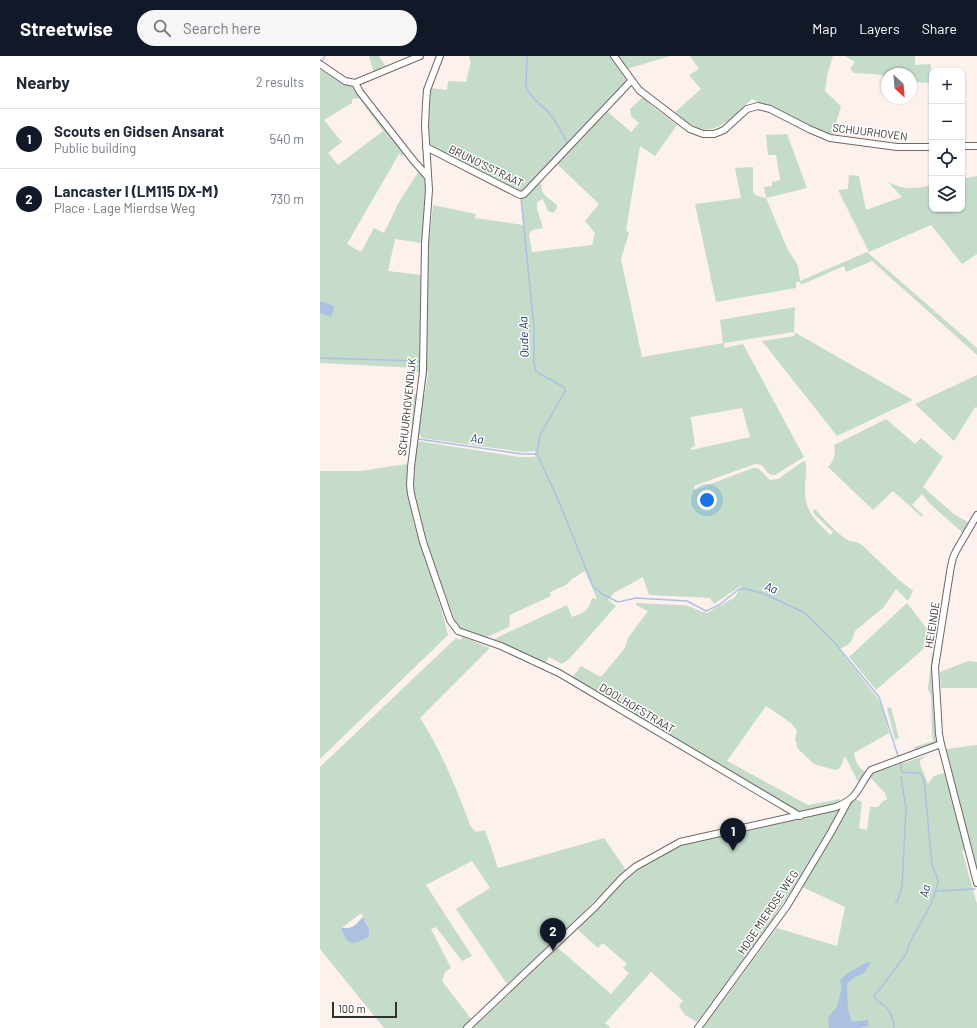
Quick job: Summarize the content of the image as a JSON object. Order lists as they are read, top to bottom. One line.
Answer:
{"streets":{"street":["SCHUURHOVEN","BRUNO'SSTRAAT","SCHUURHOVENDIJK","HEIEINDE","DOOLHOFSTRAAT","HOGE MIERDSE WEG"]},"crossings":[["SCHUURHOVEN","BRUNO'SSTRAAT"],["BRUNO'SSTRAAT","SCHUURHOVENDIJK"],["SCHUURHOVENDIJK","DOOLHOFSTRAAT"],["HEIEINDE","HOGE MIERDSE WEG"]],"water":["Oude Aa","Aa"],"scale_bar":"100 m","north":"bottom right","page":{"header":"Streetwise","search":"Search here","nav":["Map","Layers","Share"],"heading":["Nearby","2 results"],"map_buttons":["+","−"],"list":[{"mark":"1","name":"Scouts en Gidsen Ansarat","note":"Public building","value":"540 m"},{"mark":"2","name":"Lancaster I (LM115 DX-M)","note":"Place · Lage Mierdse Weg","value":"730 m"}],"pins":["1","2"],"scale":"100 m"}}
